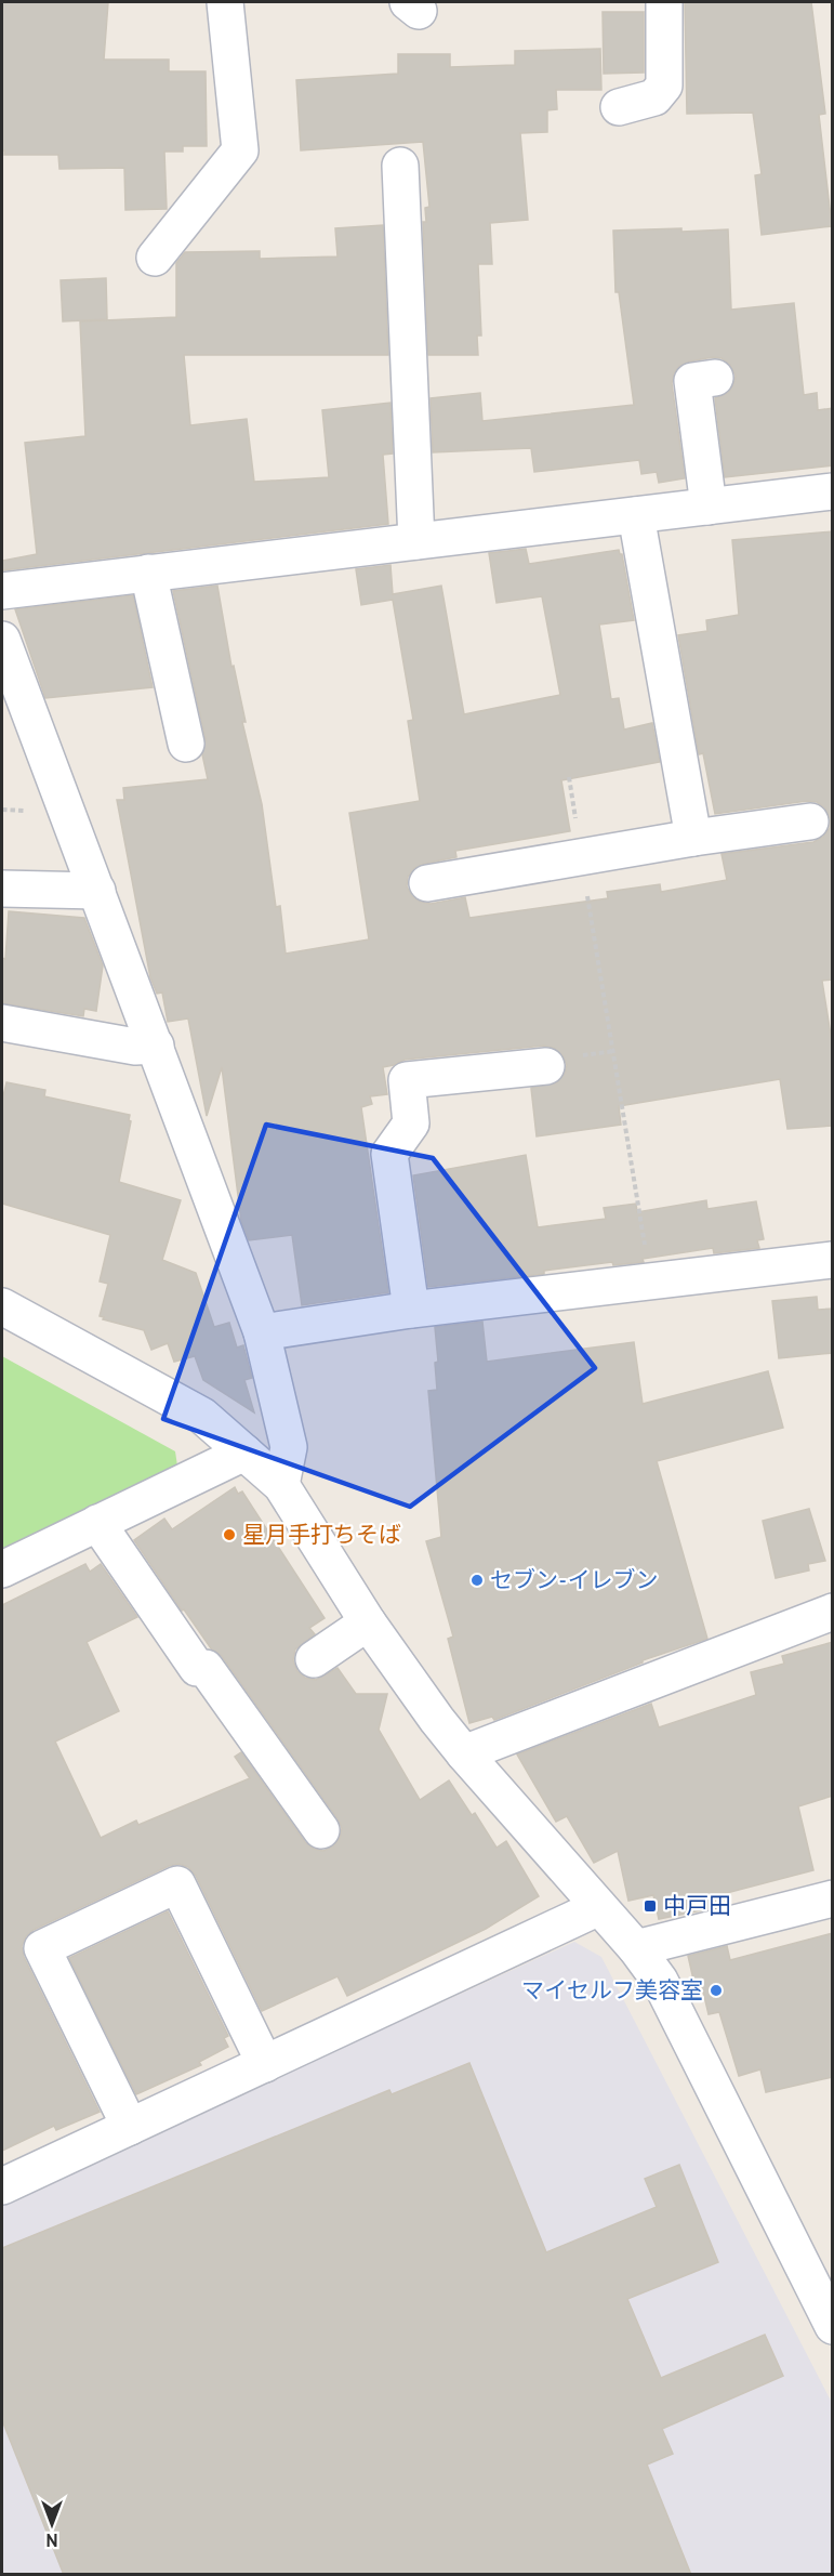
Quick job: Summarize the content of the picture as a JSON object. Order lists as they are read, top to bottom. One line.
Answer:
{"places":{"other":["星月手打ちそば","セブン-イレブン","マイセルフ美容室"],"transit":["中戸田"]},"north":"bottom"}
